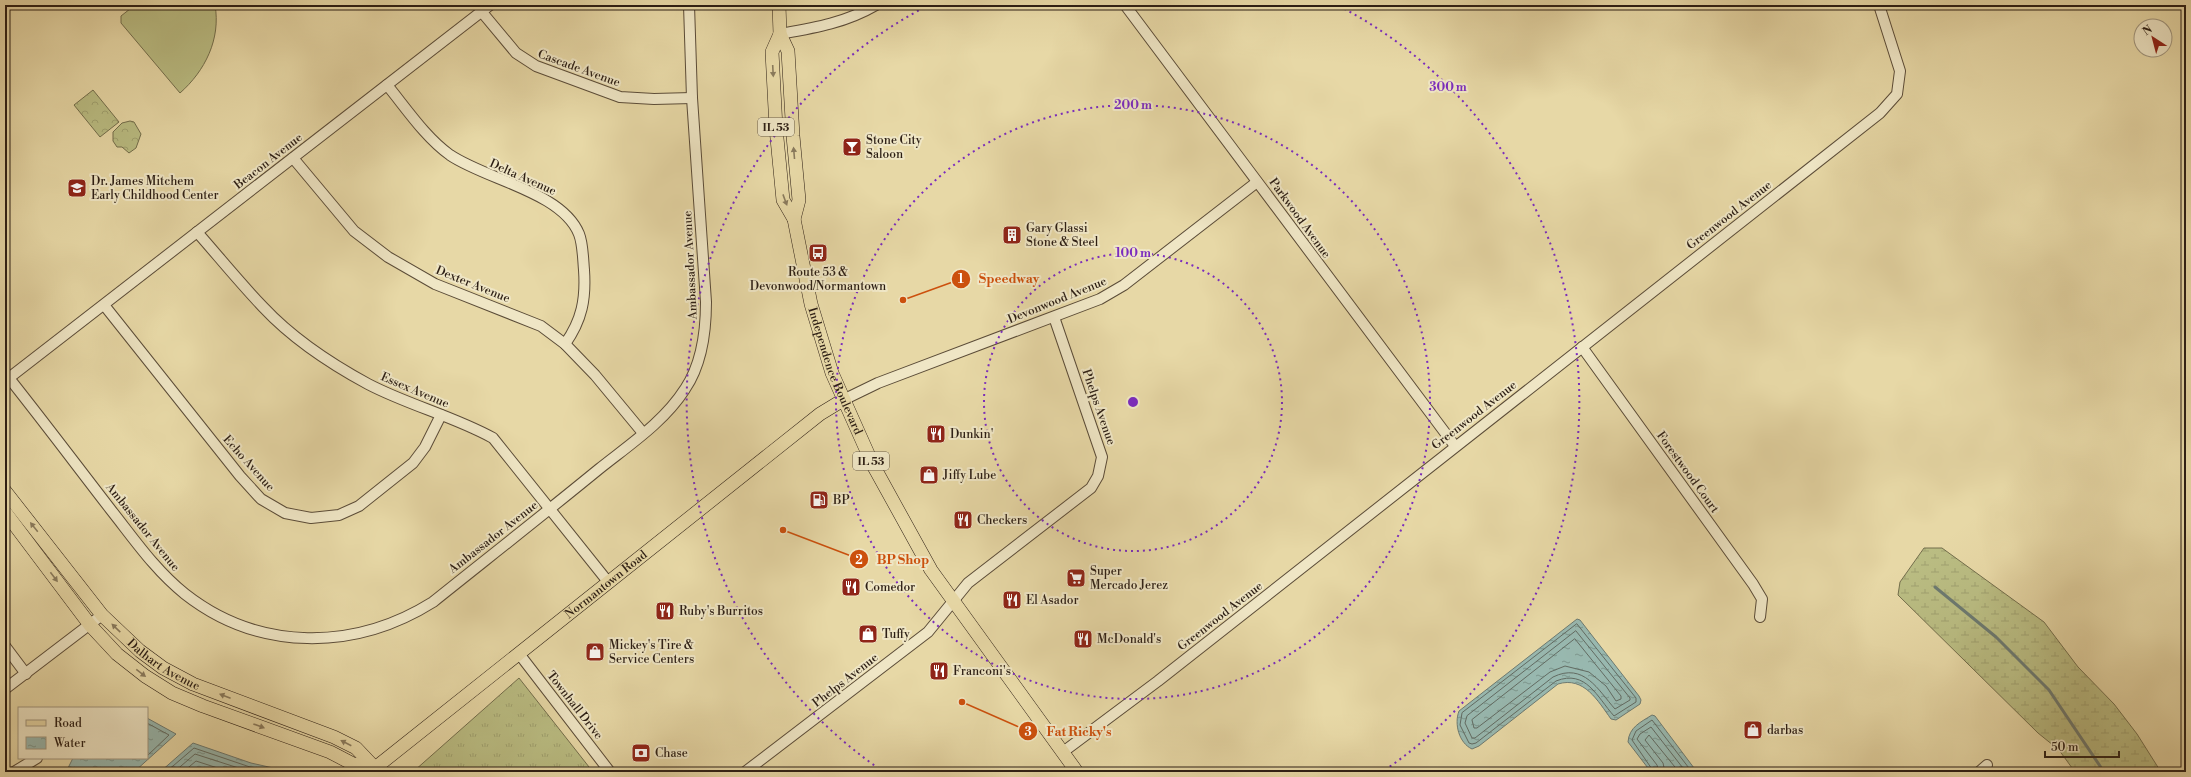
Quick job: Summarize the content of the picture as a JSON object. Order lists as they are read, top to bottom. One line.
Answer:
{"streets":{"main road":["IL 53","Independence Boulevard","Normantown Road","Dalhart Avenue"],"street":["Cascade Avenue","Beacon Avenue","Delta Avenue","Greenwood Avenue","Parkwood Avenue","Ambassador Avenue","Dexter Avenue","Devonwood Avenue","Essex Avenue","Phelps Avenue","Echo Avenue","Forestwood Court","Townhall Drive"]},"crossings":[["Cascade Avenue","Beacon Avenue"],["Cascade Avenue","Ambassador Avenue"],["Beacon Avenue","Delta Avenue"],["Beacon Avenue","Ambassador Avenue"],["Beacon Avenue","Dexter Avenue"],["Beacon Avenue","Essex Avenue"],["Beacon Avenue","Echo Avenue"],["Delta Avenue","Dexter Avenue"],["Greenwood Avenue","Parkwood Avenue"],["Greenwood Avenue","Independence Boulevard"],["Greenwood Avenue","Forestwood Court"],["Parkwood Avenue","Devonwood Avenue"],["Ambassador Avenue","Dexter Avenue"],["Ambassador Avenue","Essex Avenue"],["Devonwood Avenue","Independence Boulevard"],["Devonwood Avenue","Phelps Avenue"],["Devonwood Avenue","Normantown Road"],["Independence Boulevard","Phelps Avenue"],["Independence Boulevard","Normantown Road"],["Essex Avenue","Echo Avenue"],["Essex Avenue","Normantown Road"],["Normantown Road","Dalhart Avenue"],["Normantown Road","Townhall Drive"]],"places":{"bar":["Stone City Saloon"],"school or university":["Dr. James Mitchem Early Childhood Center"],"building":["Gary Glassi Stone & Steel"],"bus stop":["Route 53 & Devonwood/Normantown"],"other":["Speedway","BP Shop","Fat Ricky's"],"restaurant":["Dunkin'","Checkers","Comedor","El Asador","Ruby's Burritos","McDonald's","Franconi's"],"shop":["Jiffy Lube","Tuffy","Mickey's Tire & Service Centers","darbas"],"fuel station":["BP"],"supermarket":["Super Mercado Jerez"],"bank":["Chase"]},"legend":["Road","Water"],"scale_bar":"50 m","north":"top left","rings":["300 m","200 m","100 m"]}
